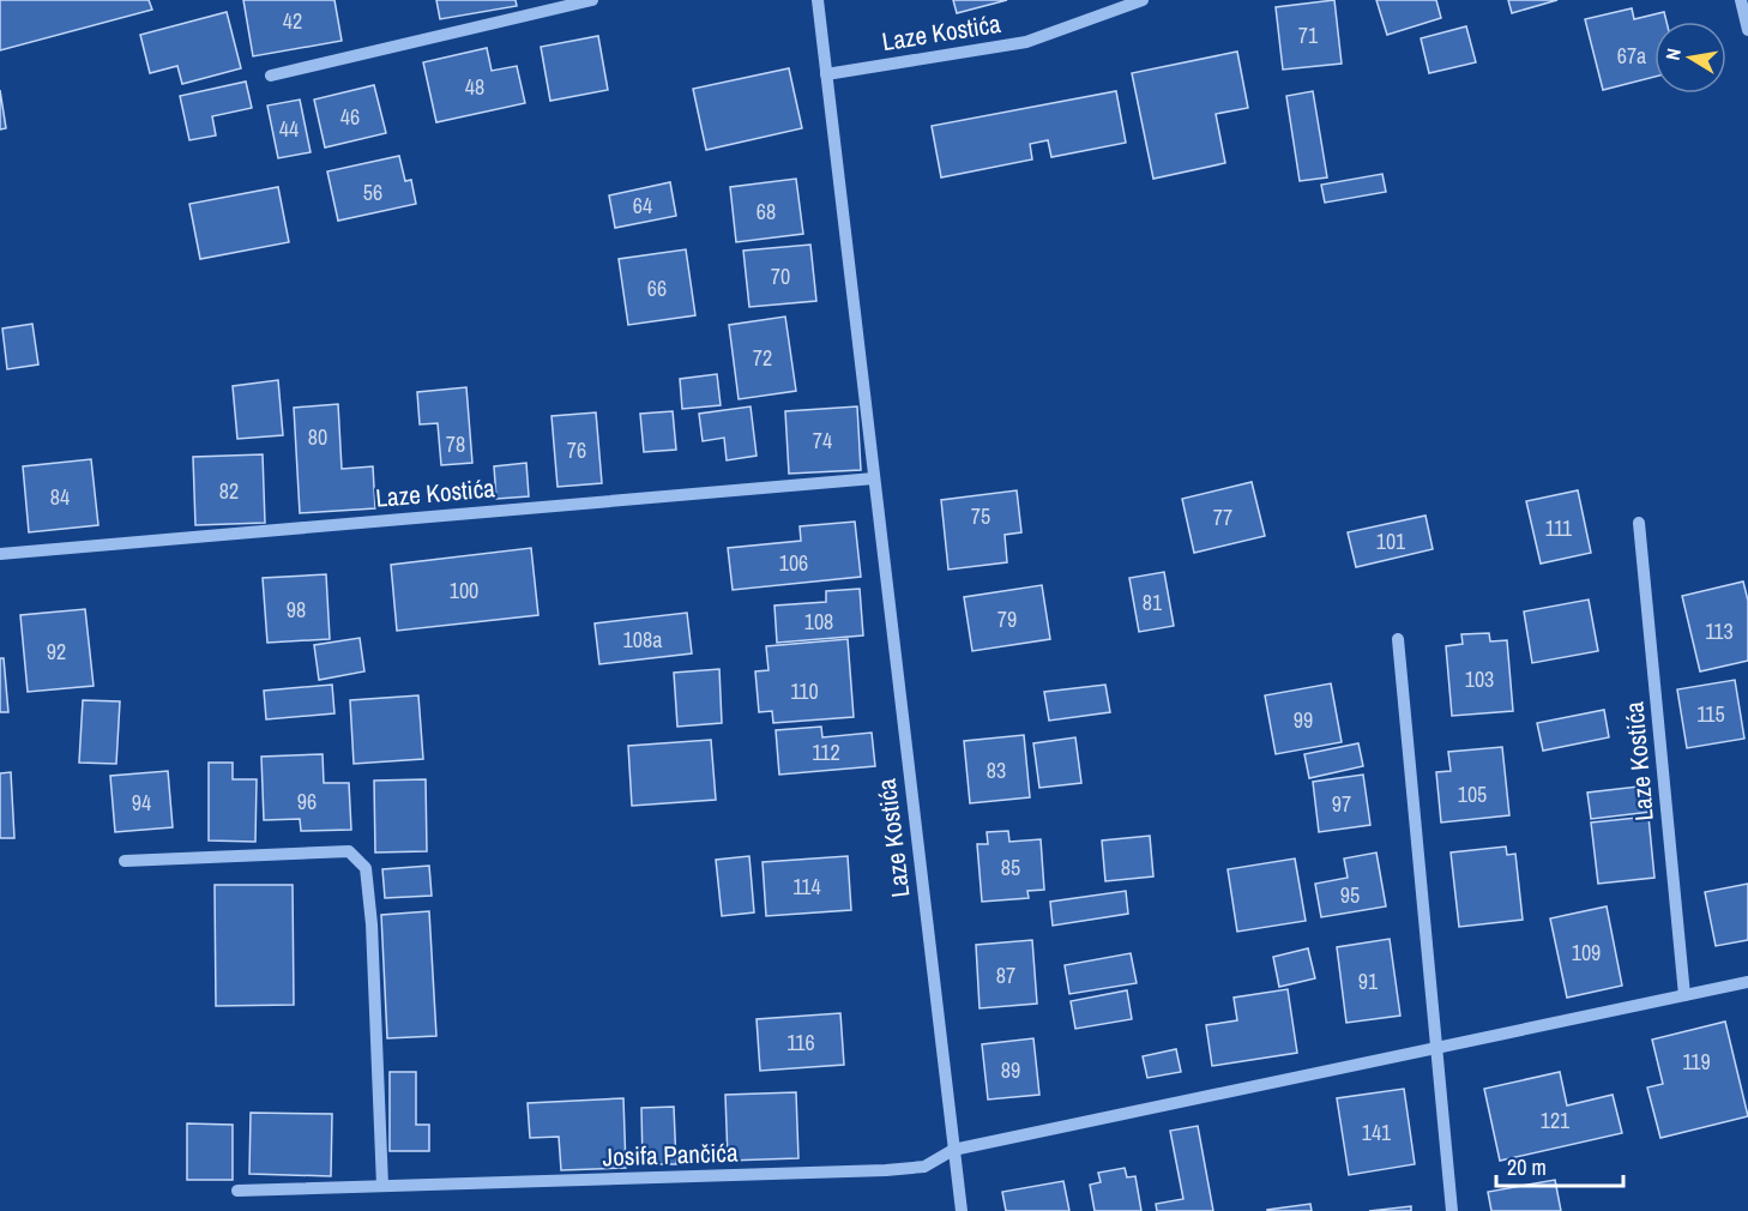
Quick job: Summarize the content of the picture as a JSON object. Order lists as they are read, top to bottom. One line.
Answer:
{"streets":{"street":["Laze Kostića","Josifa Pančića"]},"crossings":[["Laze Kostića","Josifa Pančića"]],"house_numbers":["42","71","67a","48","46","44","56","64","68","70","66","72","80","74","78","76","82","84","75","77","111","101","106","100","81","98","79","108","113","108a","92","103","110","115","99","112","83","105","96","94","97","85","114","95","109","87","91","116","119","89","121","141"],"scale_bar":"20 m","north":"left"}
